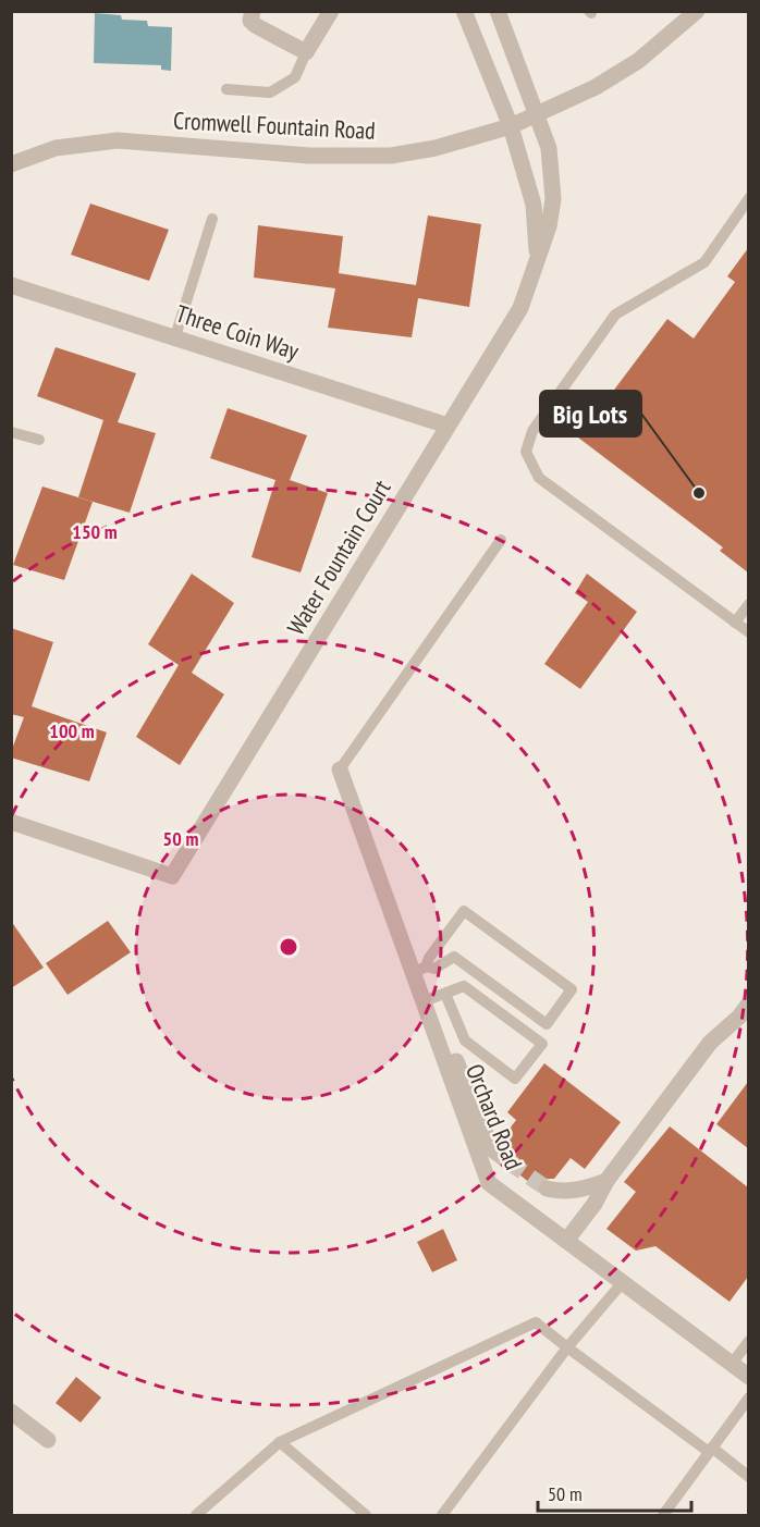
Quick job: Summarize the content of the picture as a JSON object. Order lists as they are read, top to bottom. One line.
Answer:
{"streets":{"street":["Cromwell Fountain Road","Three Coin Way","Water Fountain Court","Orchard Road"]},"crossings":[["Cromwell Fountain Road","Water Fountain Court"],["Three Coin Way","Water Fountain Court"]],"places":["Big Lots"],"scale_bar":"50 m","rings":["150 m","100 m","50 m"]}
